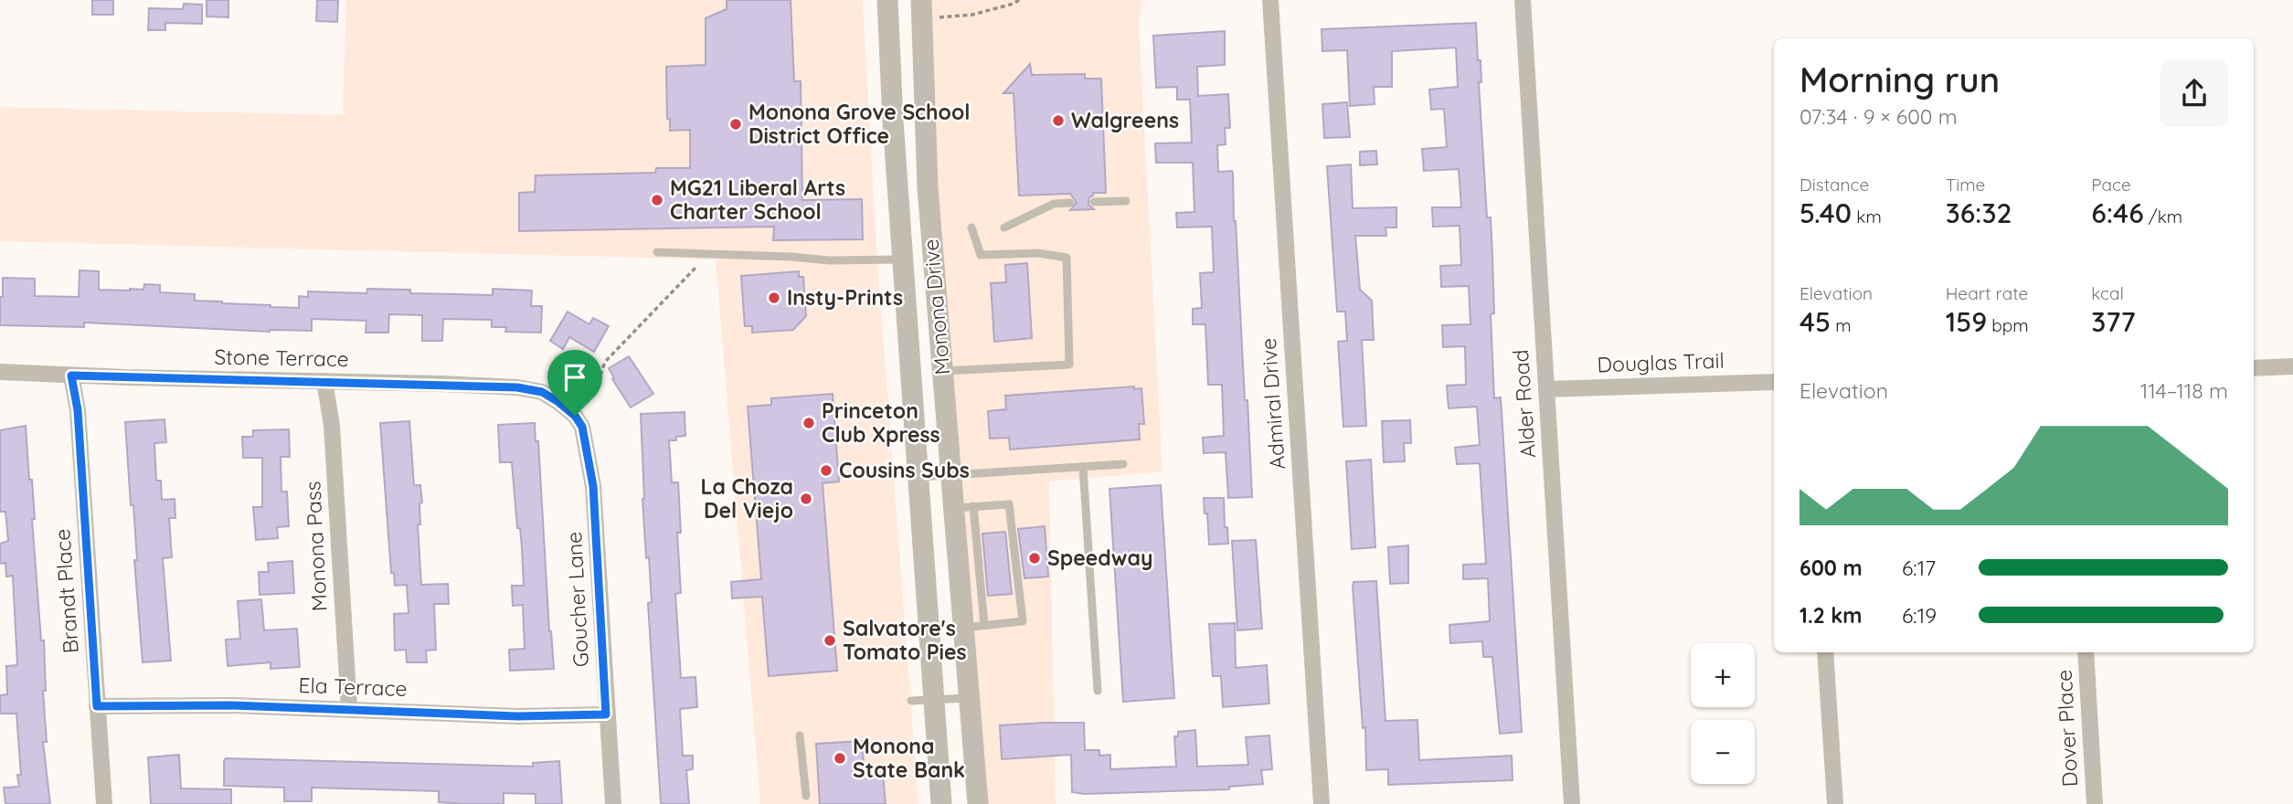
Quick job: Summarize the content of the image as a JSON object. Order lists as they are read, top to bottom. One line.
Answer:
{"streets":{"street":["Monona Drive","Stone Terrace","Douglas Trail","Admiral Drive","Alder Road","Monona Pass","Brandt Place","Goucher Lane","Ela Terrace","Dover Place"]},"crossings":[["Stone Terrace","Monona Pass"],["Stone Terrace","Brandt Place"],["Stone Terrace","Goucher Lane"],["Douglas Trail","Alder Road"],["Monona Pass","Ela Terrace"],["Brandt Place","Ela Terrace"],["Goucher Lane","Ela Terrace"]],"places":["Walgreens","Monona Grove School District Office","MG21 Liberal Arts Charter School","Insty-Prints","Princeton Club Xpress","Cousins Subs","La Choza Del Viejo","Speedway","Salvatore's Tomato Pies","Monona State Bank"],"page":{"heading":["Morning run","07:34 · 9 × 600 m"],"stats":[["Distance","5.40 km"],["Time","36:32"],["Pace","6:46 /km"],["Elevation","45 m"],["Heart rate","159 bpm"],["kcal","377"]],"chart":["Elevation","114–118 m"],"list":[{"name":"600 m","note":"6:17"},{"name":"1.2 km","note":"6:19"}],"map_buttons":["+","−"]}}
